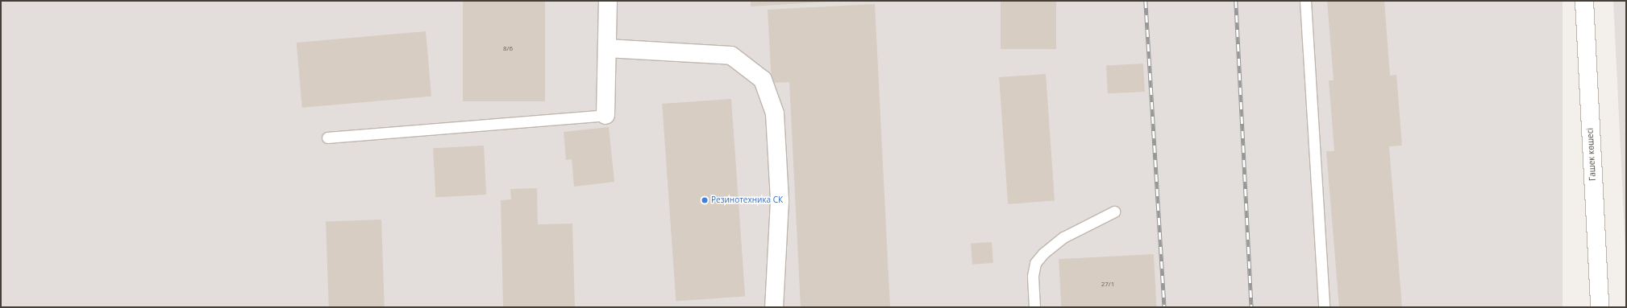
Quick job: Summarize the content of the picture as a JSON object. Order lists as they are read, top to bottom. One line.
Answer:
{"streets":{"street":["Гашек көшесі"]},"places":["Резинотехника СК"],"house_numbers":["8/6","27/1"]}
